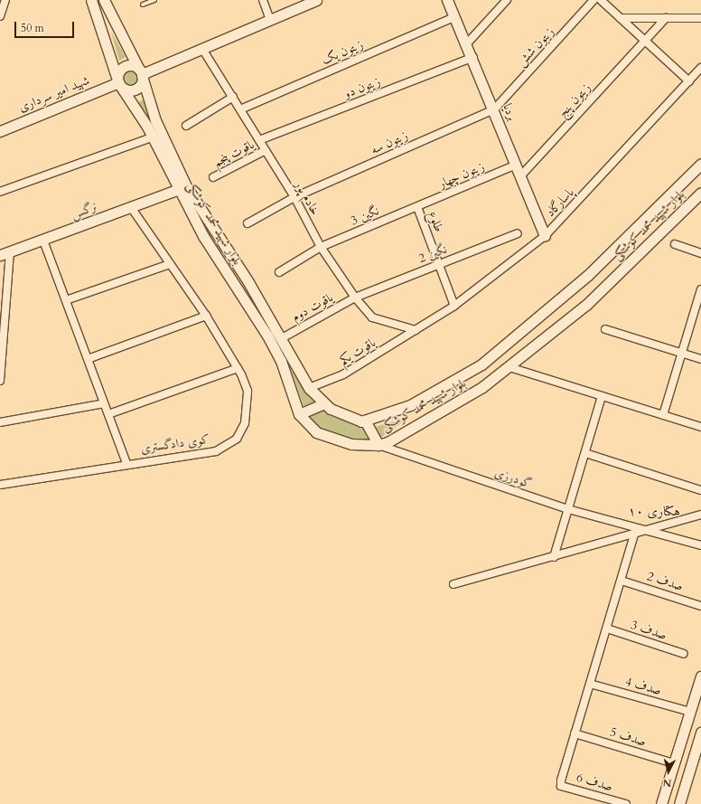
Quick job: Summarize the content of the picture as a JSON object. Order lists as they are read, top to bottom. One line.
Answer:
{"streets":{"main road":["شهید امیر سرداری","بردیا","نرگس","بلوار شهید محمد کوشکی"],"street":["زیتون شش","زیتون یک","زیتون دو","زیتون پنج","زیتون سه","یاقوت پنجم","زیتون چهار","خادم پور","پاسارگاد","نگین 3","طلوع","نگین 2","یاقوت دوم","یاقوت یکم","کوی دادگستری","گودرزی","صدف 2","صدف 3","صدف 4","صدف 5","صدف 6"]},"crossings":[["زیتون شش","بردیا"],["زیتون شش","زیتون سه"],["زیتون یک","بردیا"],["زیتون یک","خادم پور"],["زیتون دو","بردیا"],["زیتون دو","خادم پور"],["شهید امیر سرداری","بلوار شهید محمد کوشکی"],["زیتون پنج","بردیا"],["بردیا","زیتون سه"],["بردیا","زیتون چهار"],["بردیا","پاسارگاد"],["زیتون سه","خادم پور"],["یاقوت پنجم","خادم پور"],["زیتون چهار","نگین 3"],["زیتون چهار","طلوع"],["خادم پور","پاسارگاد"],["خادم پور","نگین 3"],["خادم پور","نگین 2"],["خادم پور","یاقوت دوم"],["خادم پور","یاقوت یکم"],["پاسارگاد","طلوع"],["پاسارگاد","یاقوت یکم"],["نرگس","بلوار شهید محمد کوشکی"],["نرگس","کوی دادگستری"],["نگین 3","طلوع"],["طلوع","نگین 2"],["بلوار شهید محمد کوشکی","یاقوت دوم"],["بلوار شهید محمد کوشکی","یاقوت یکم"],["بلوار شهید محمد کوشکی","گودرزی"],["نگین 2","یاقوت دوم"],["صدف 5","صدف 6"]],"districts":["۱۰ هکتاری"],"scale_bar":"50 m","north":"bottom"}
